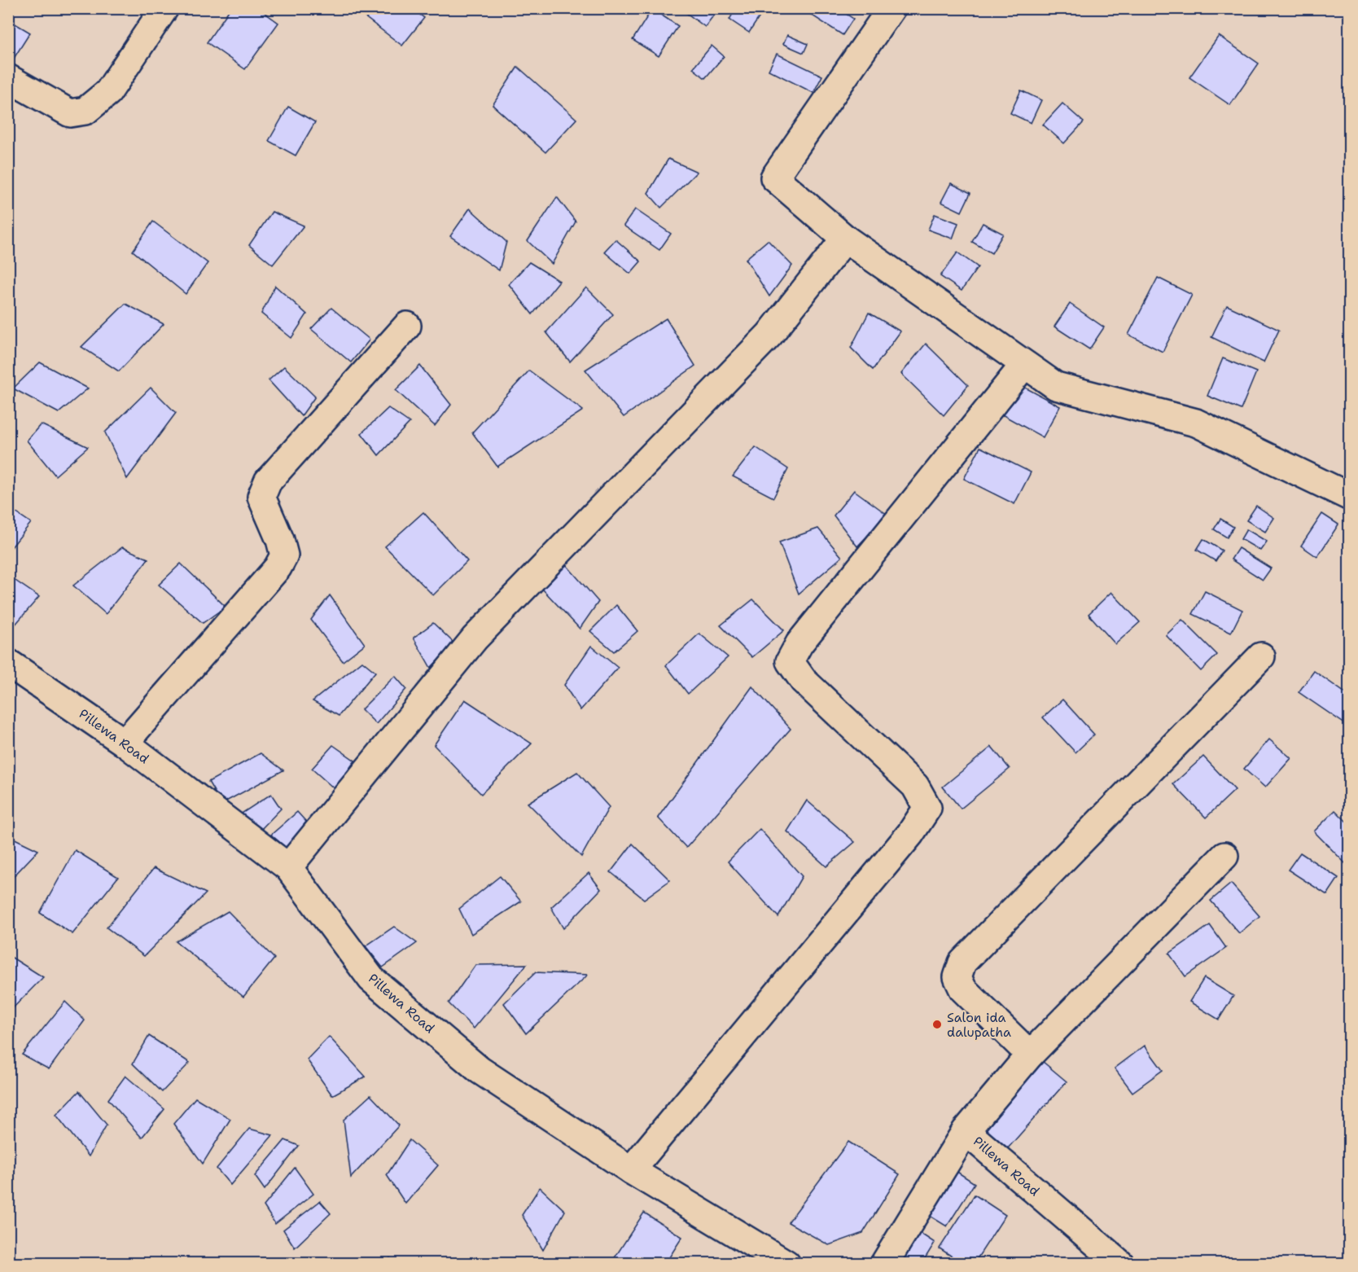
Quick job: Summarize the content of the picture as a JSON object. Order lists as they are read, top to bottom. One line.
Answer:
{"streets":{"street":["Pillewa Road"]},"places":["Salon ida dalupatha"]}
